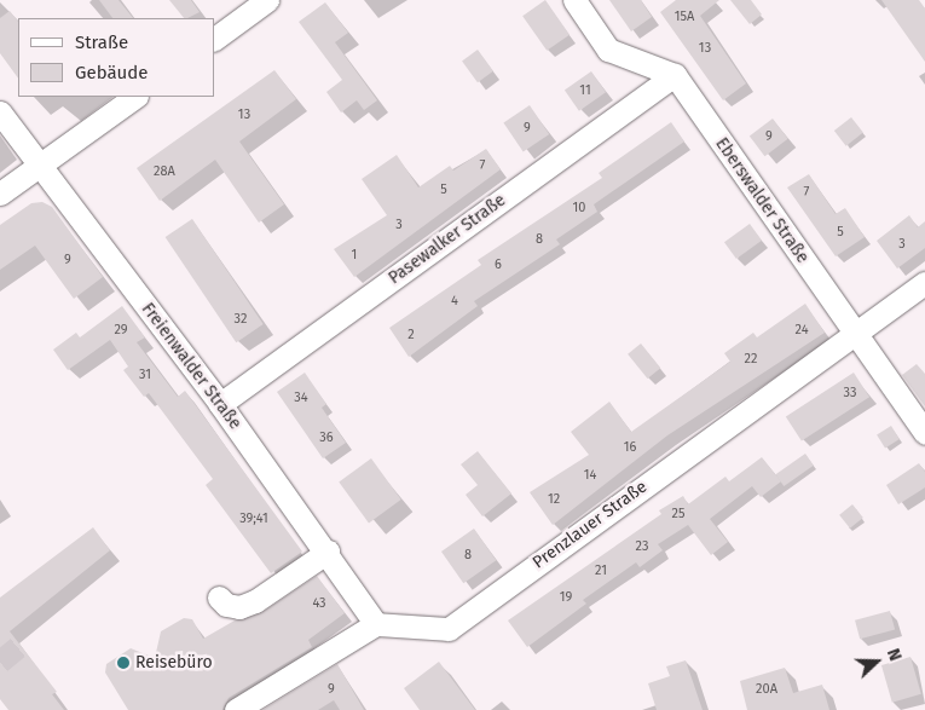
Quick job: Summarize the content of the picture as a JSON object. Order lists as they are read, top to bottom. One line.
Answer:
{"streets":{"street":["Eberswalder Straße","Pasewalker Straße","Freienwalder Straße","Prenzlauer Straße"]},"crossings":[["Eberswalder Straße","Pasewalker Straße"],["Eberswalder Straße","Prenzlauer Straße"],["Pasewalker Straße","Freienwalder Straße"],["Freienwalder Straße","Prenzlauer Straße"]],"places":["Reisebüro"],"house_numbers":["15A","13","11","13","9","9","7","28A","5","7","10","3","5","8","3","1","9","6","4","32","29","24","2","22","31","33","34","36","16","14","12","25","39;41","23","8","21","19","43","9","20A"],"legend":["Straße","Gebäude"],"north":"right"}
